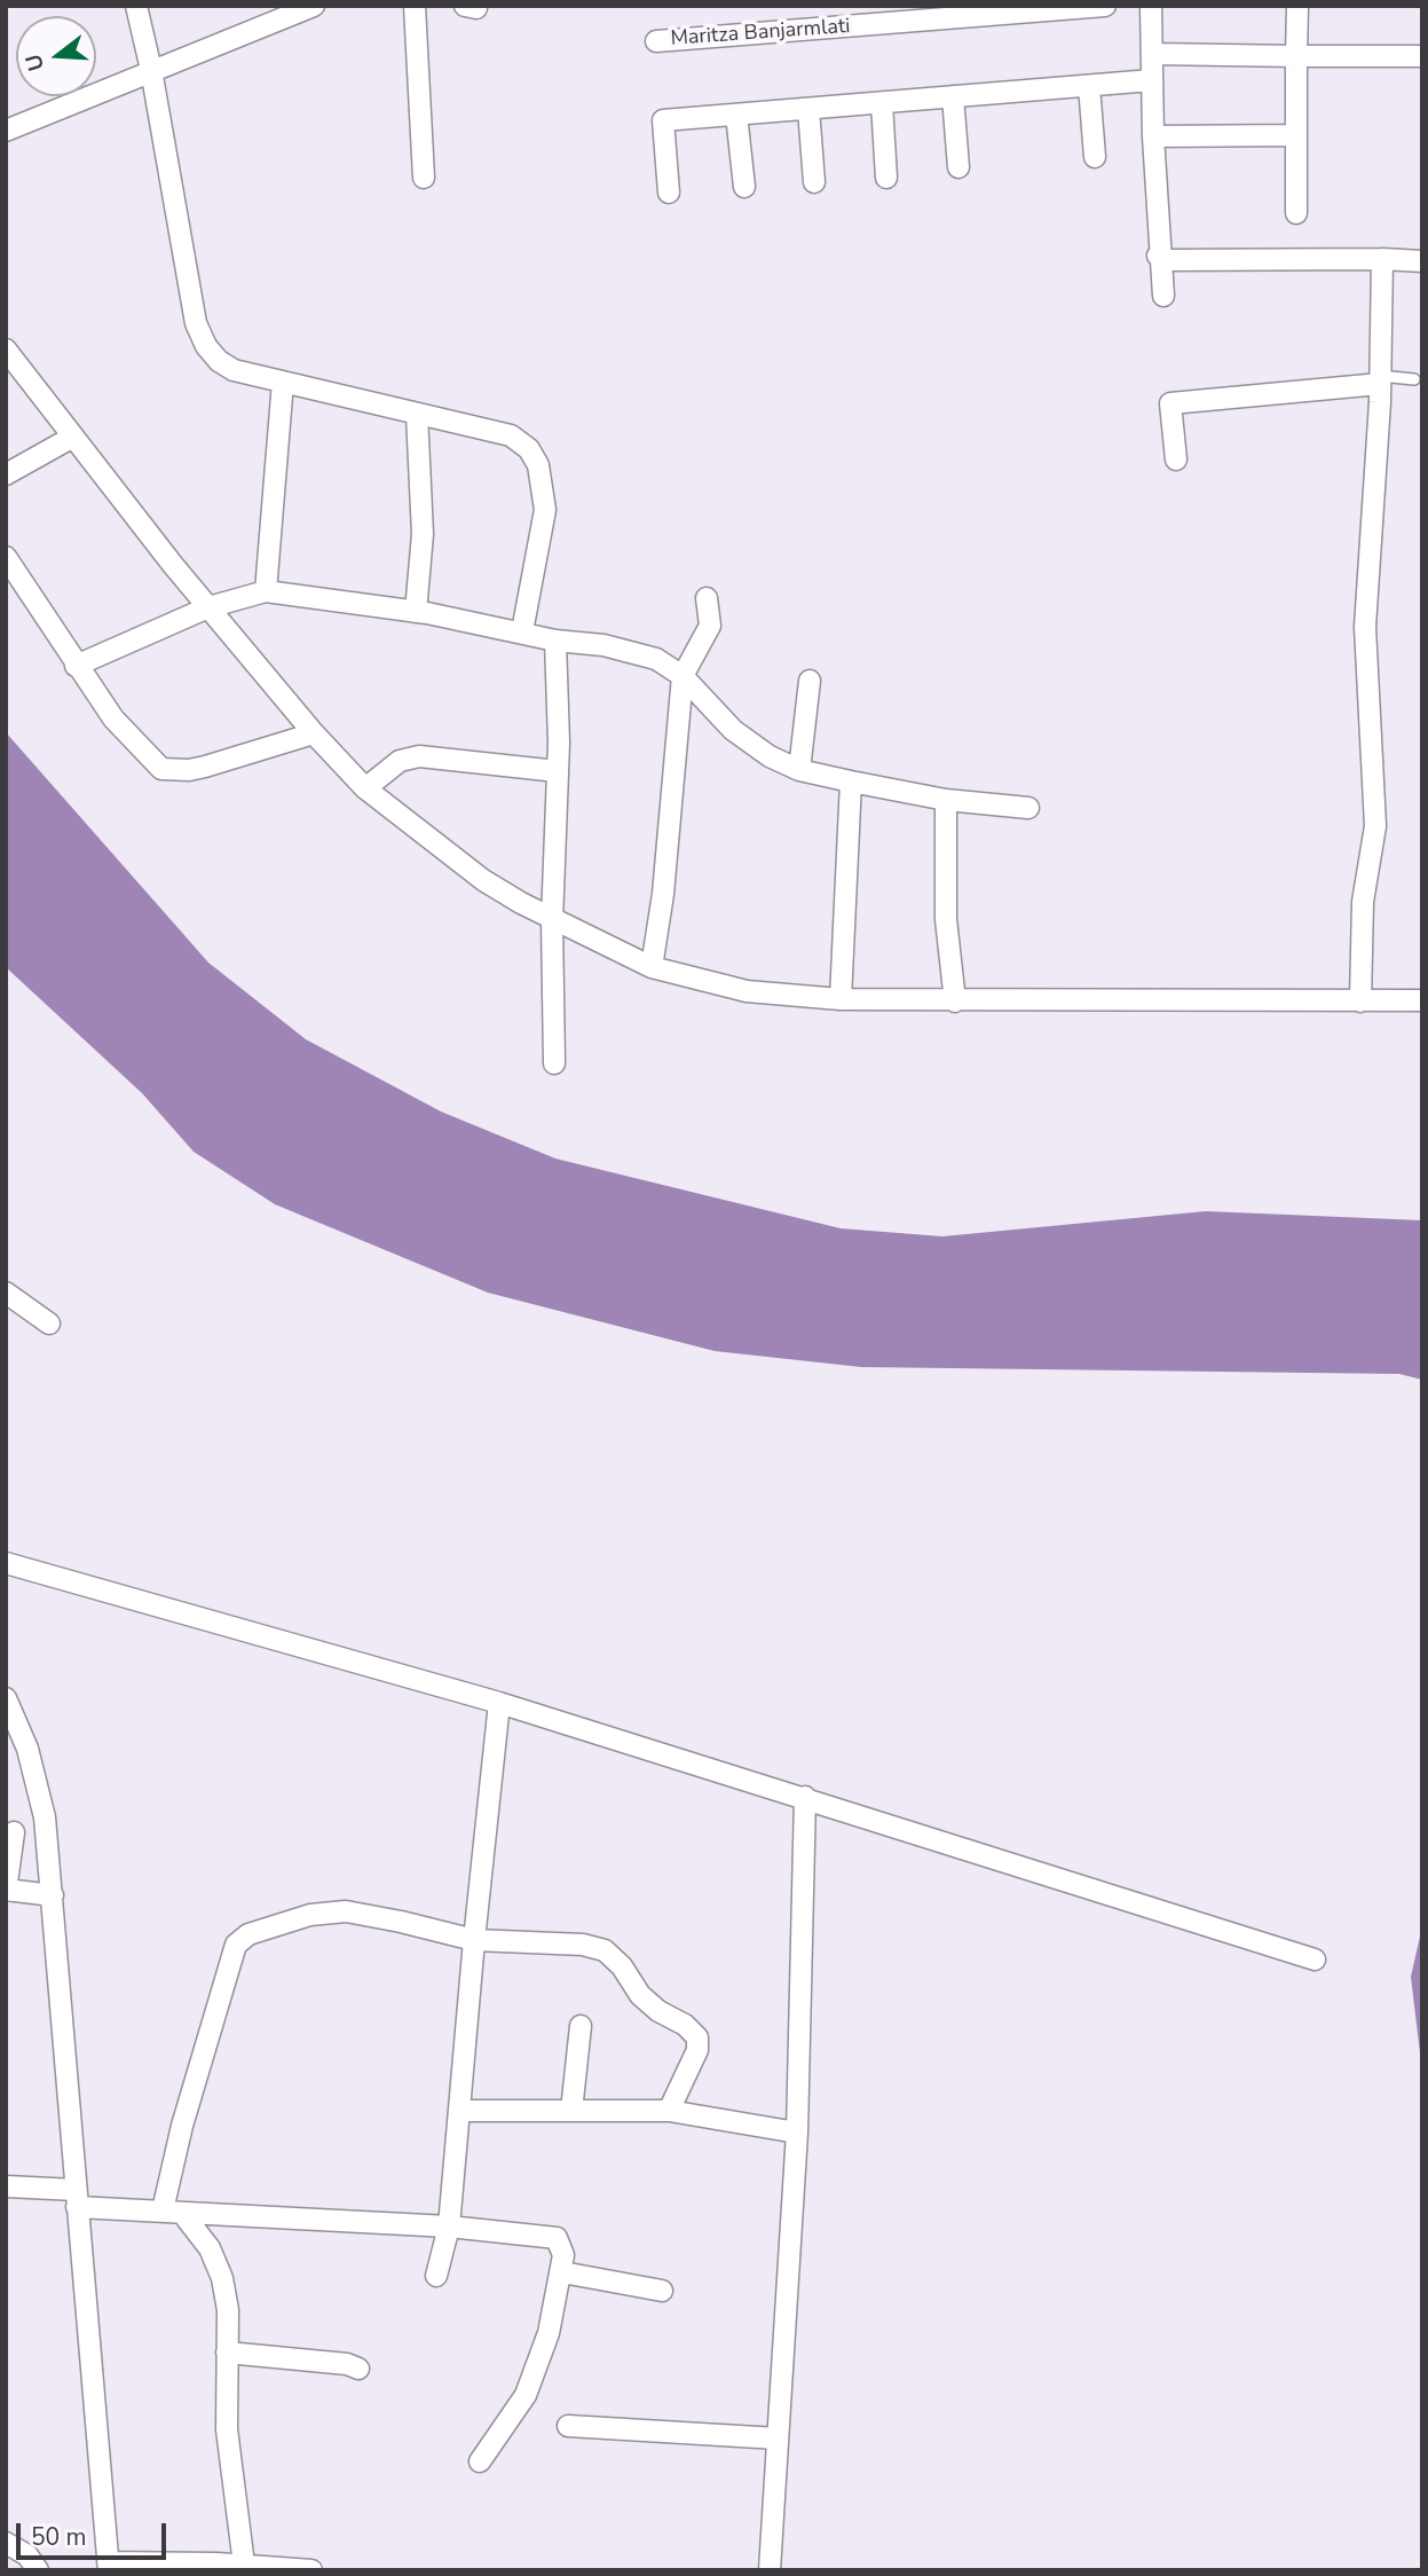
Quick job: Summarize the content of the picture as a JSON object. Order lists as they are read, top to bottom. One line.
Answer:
{"streets":{"street":["Maritza Banjarmlati"]},"scale_bar":"50 m","north":"left"}
